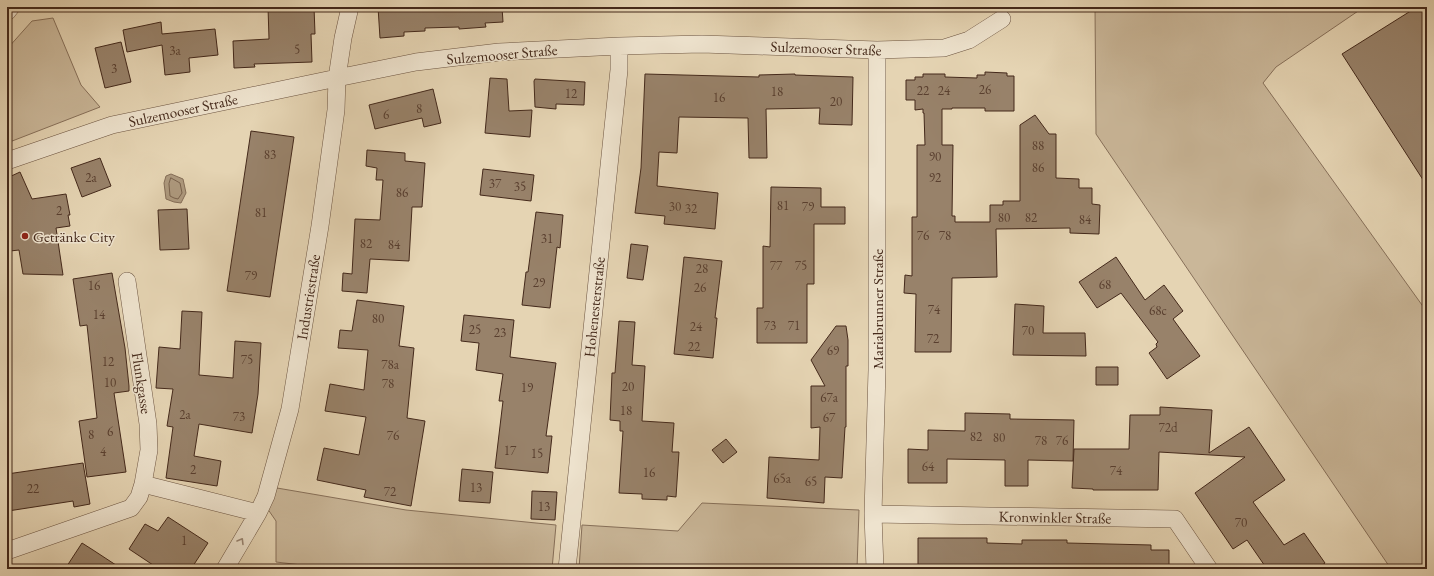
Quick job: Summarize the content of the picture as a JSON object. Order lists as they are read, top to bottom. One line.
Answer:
{"streets":{"street":["Sulzemooser Straße","Industriestraße","Hohenesterstraße","Mariabrunner Straße","Flunkgasse","Kronwinkler Straße"]},"crossings":[["Sulzemooser Straße","Industriestraße"],["Sulzemooser Straße","Hohenesterstraße"],["Sulzemooser Straße","Mariabrunner Straße"],["Mariabrunner Straße","Kronwinkler Straße"]],"places":["Getränke City"],"house_numbers":["5","3a","3","26","22","24","18","12","16","20","8","6","88","83","90","86","2a","92","37","35","86","81","30","79","32","2","81","80","82","84","76","78","31","82","84","77","75","28","79","29","68","16","26","74","68c","14","80","73","71","24","25","70","23","72","22","69","75","12","78a","10","78","20","19","67a","18","2a","73","67","72d","6","8","76","82","80","78","76","17","4","15","64","2","74","16","65a","65","13","22","72","13","70","1"]}
